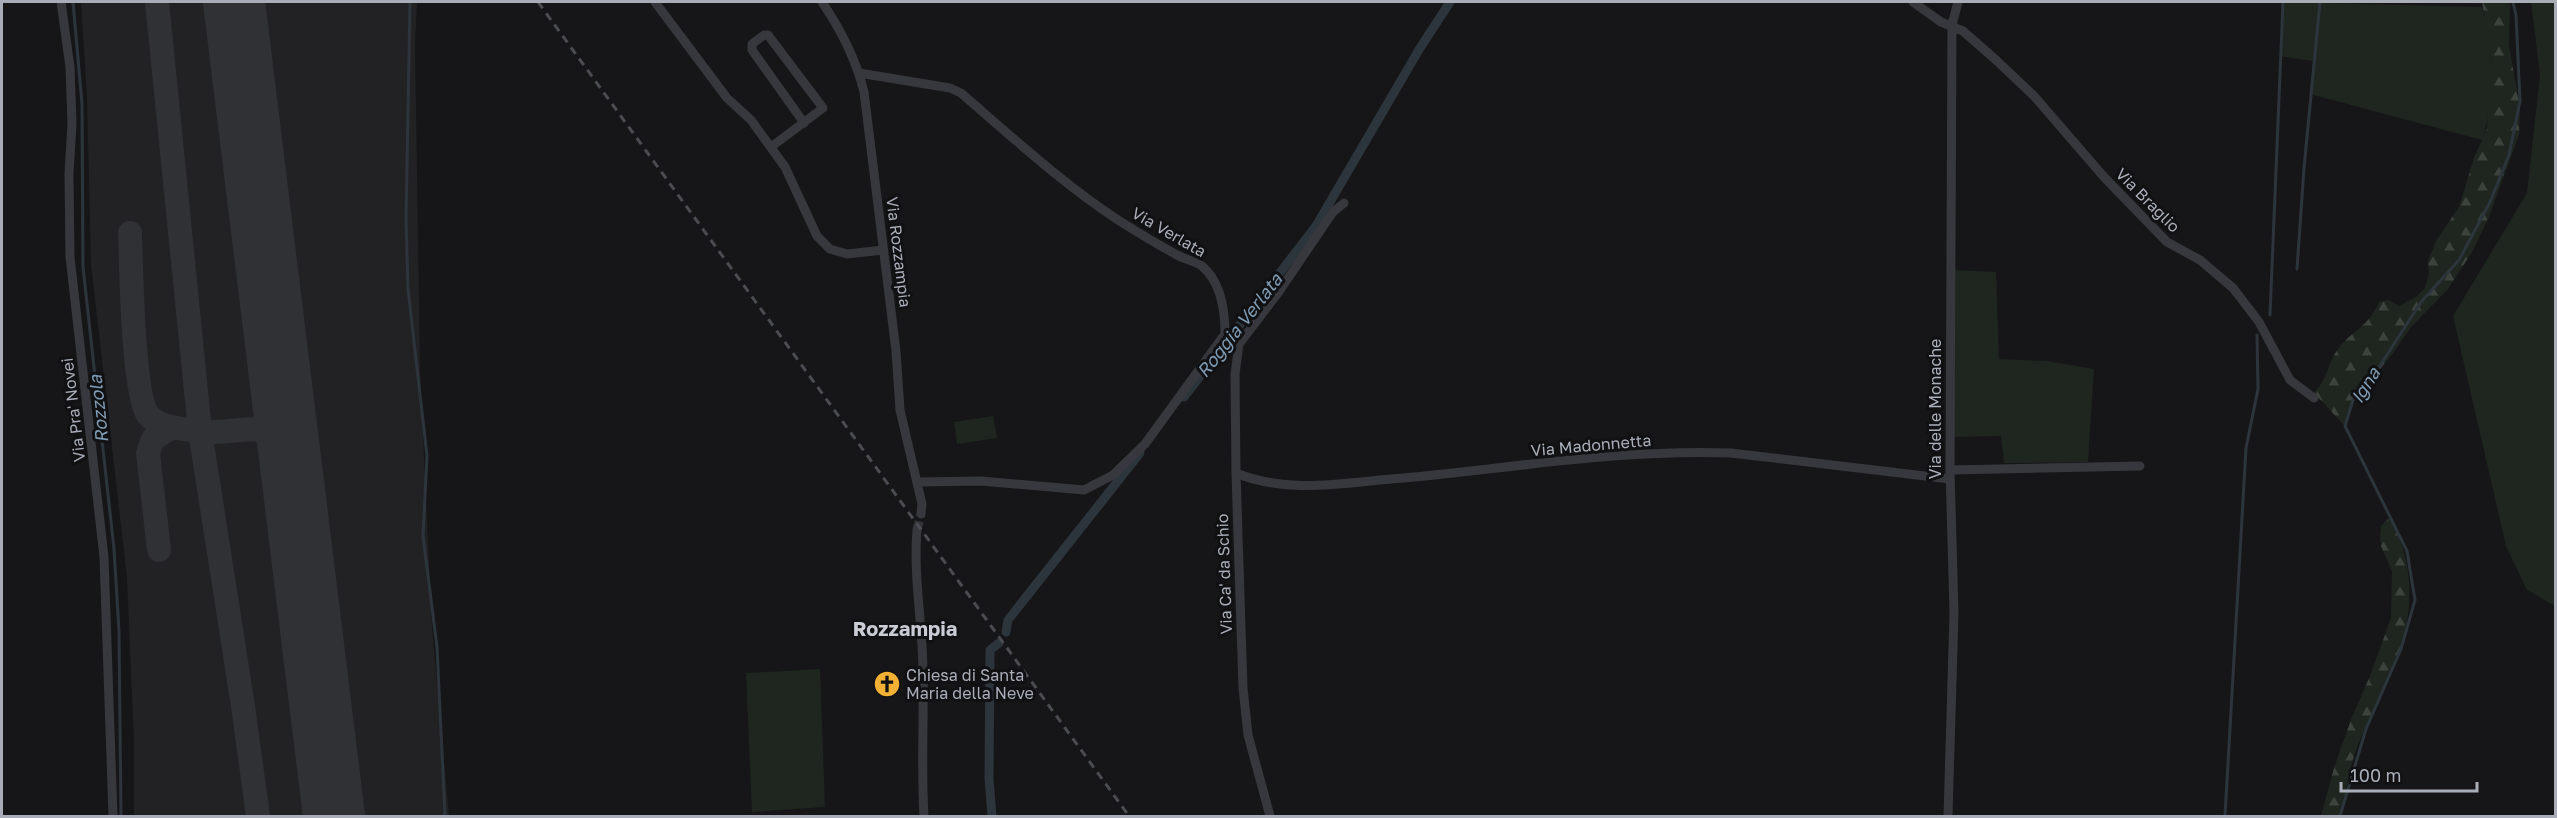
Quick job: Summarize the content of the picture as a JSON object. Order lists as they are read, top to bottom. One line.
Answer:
{"streets":{"street":["Via Braglio","Via Verlata","Via Rozzampia","Via delle Monache","Via Pra' Novei","Via Madonnetta","Via Ca' da Schio"]},"crossings":[["Via Braglio","Via delle Monache"],["Via Verlata","Via Rozzampia"],["Via Verlata","Via Ca' da Schio"],["Via delle Monache","Via Madonnetta"],["Via Madonnetta","Via Ca' da Schio"]],"districts":["Rozzampia"],"water":["Roggia Verlata","Igna","Rozzola"],"places":{"church":["Chiesa di Santa Maria della Neve"]},"scale_bar":"100 m"}
